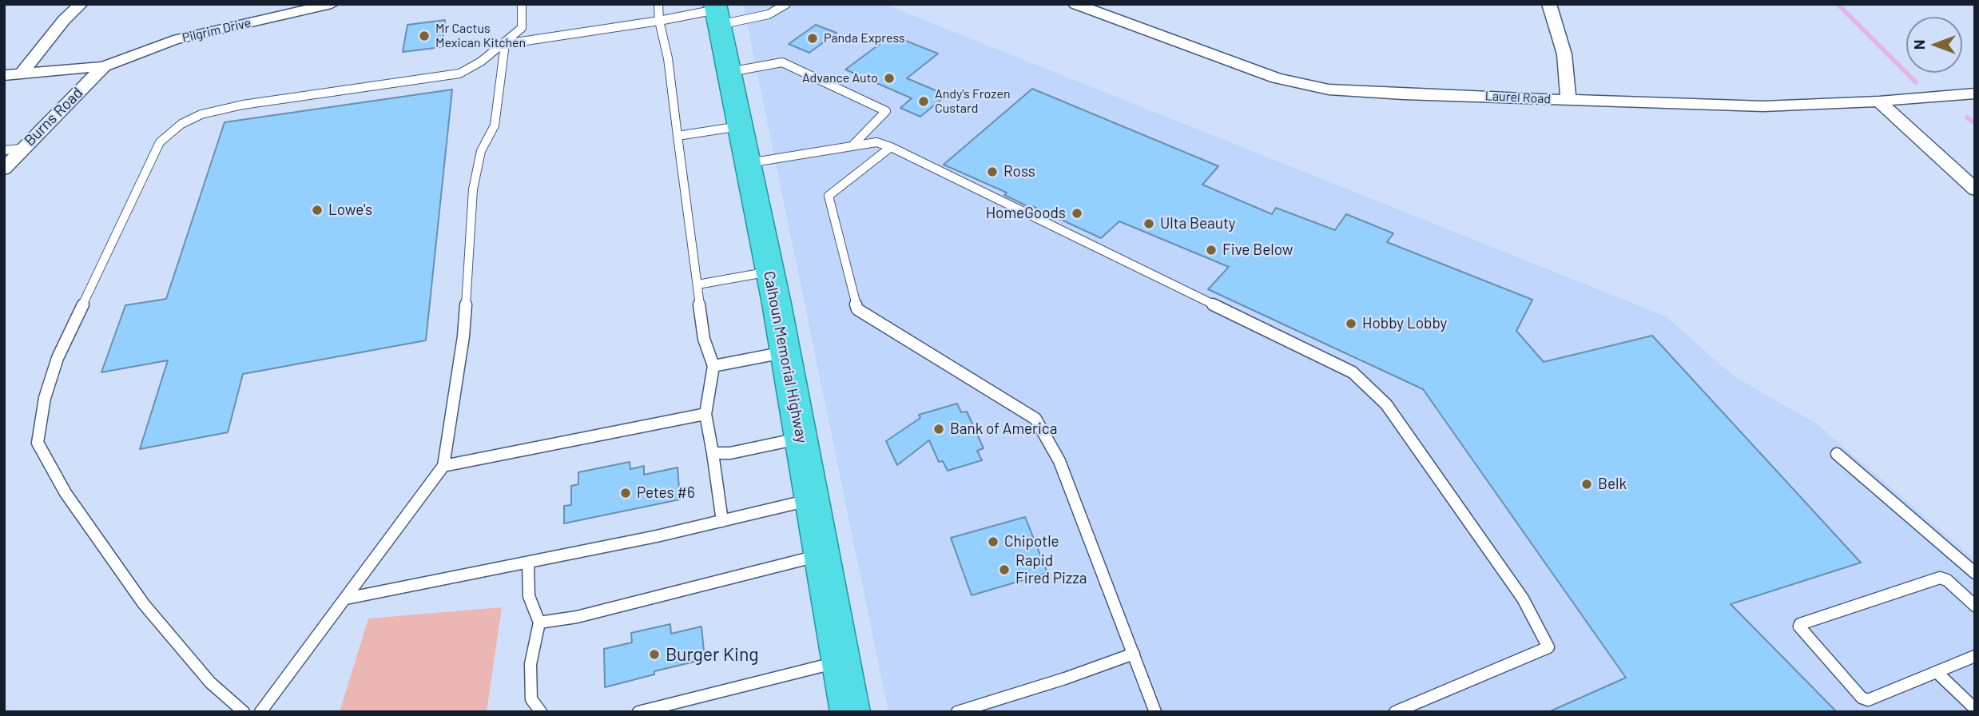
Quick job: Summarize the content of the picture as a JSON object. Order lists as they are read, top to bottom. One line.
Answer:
{"streets":{"highway":["Calhoun Memorial Highway"],"street":["Pilgrim Drive","Laurel Road","Burns Road"]},"crossings":[["Pilgrim Drive","Burns Road"]],"places":["Mr Cactus Mexican Kitchen","Panda Express","Advance Auto","Andy's Frozen Custard","Ross","Lowe's","HomeGoods","Ulta Beauty","Five Below","Hobby Lobby","Bank of America","Belk","Petes #6","Chipotle","Rapid Fired Pizza","Burger King"],"north":"left"}
